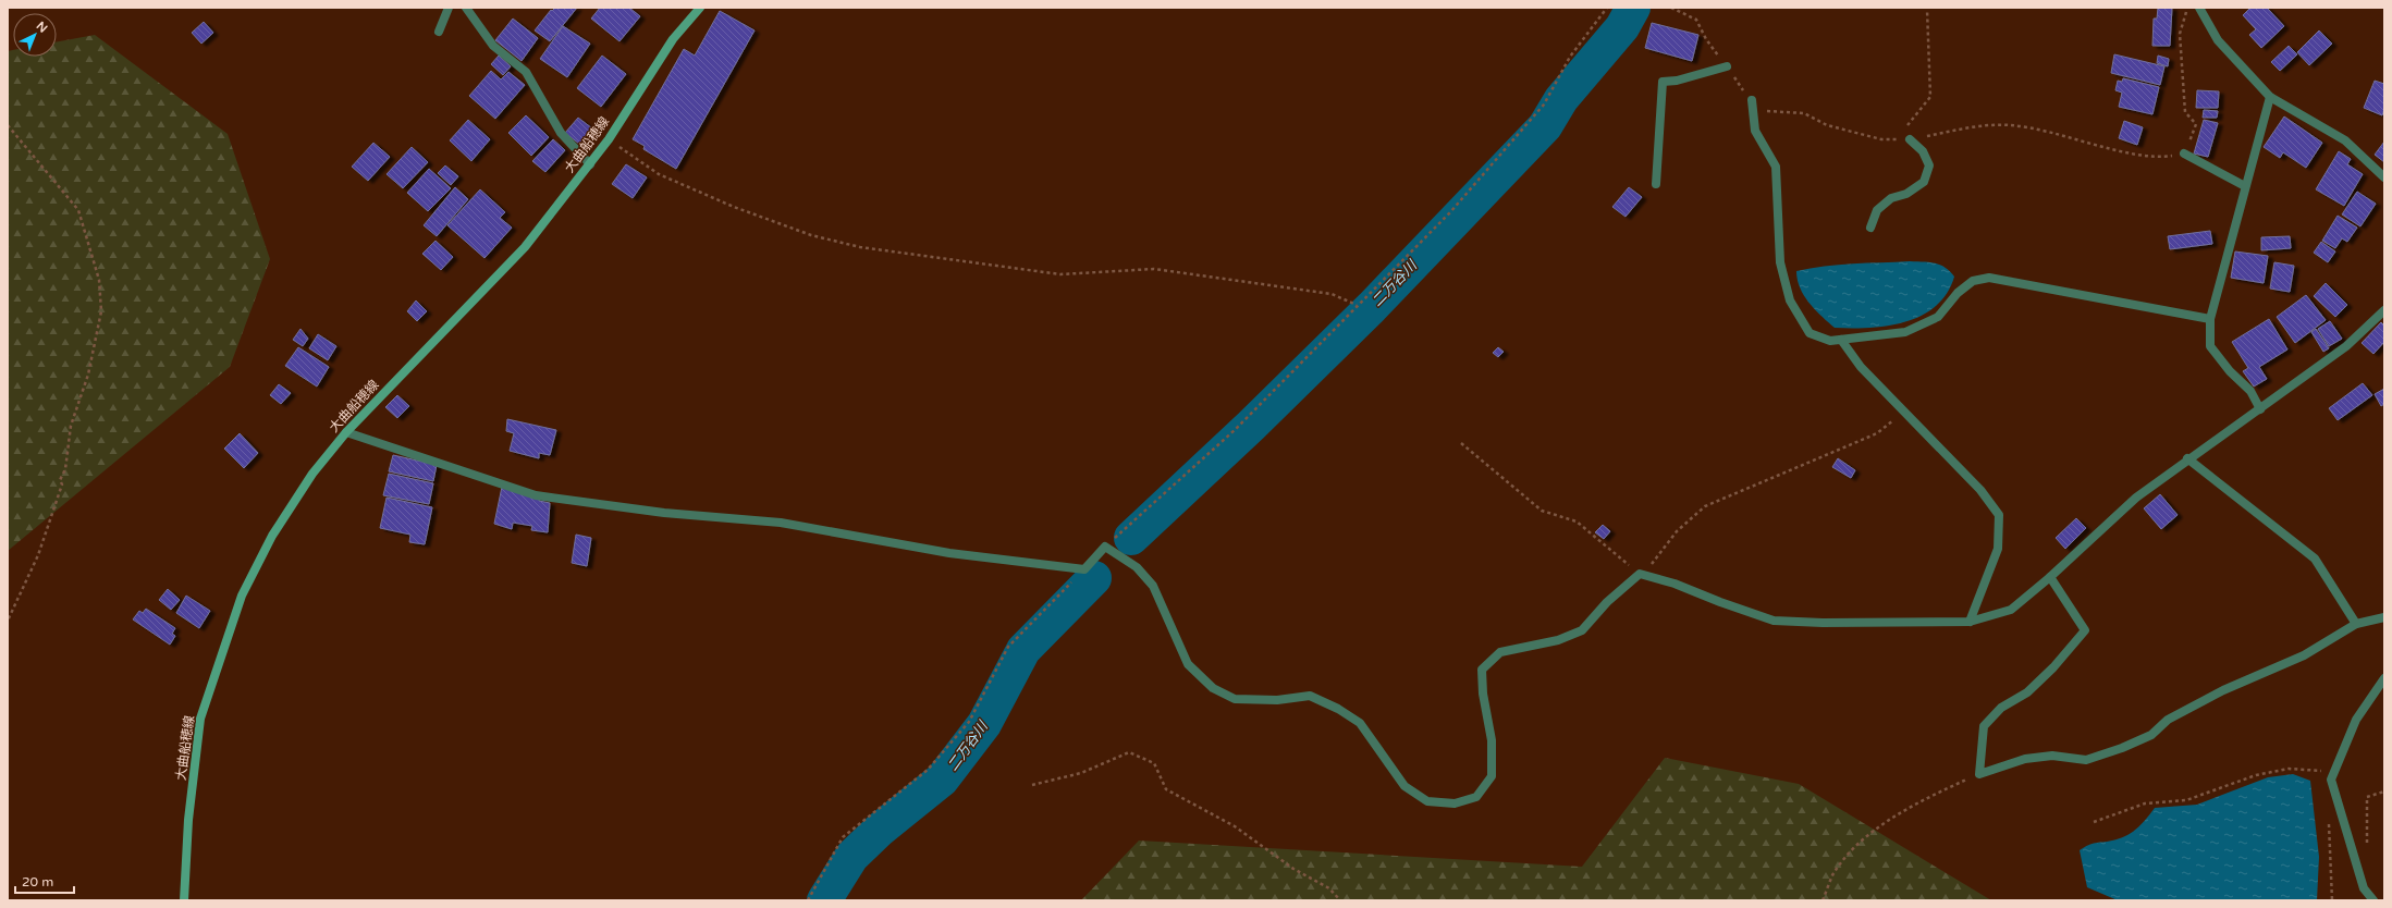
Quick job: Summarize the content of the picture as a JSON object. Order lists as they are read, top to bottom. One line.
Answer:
{"streets":{"main road":["大曲船穂線"]},"water":["二万谷川"],"scale_bar":"20 m","north":"top right"}
